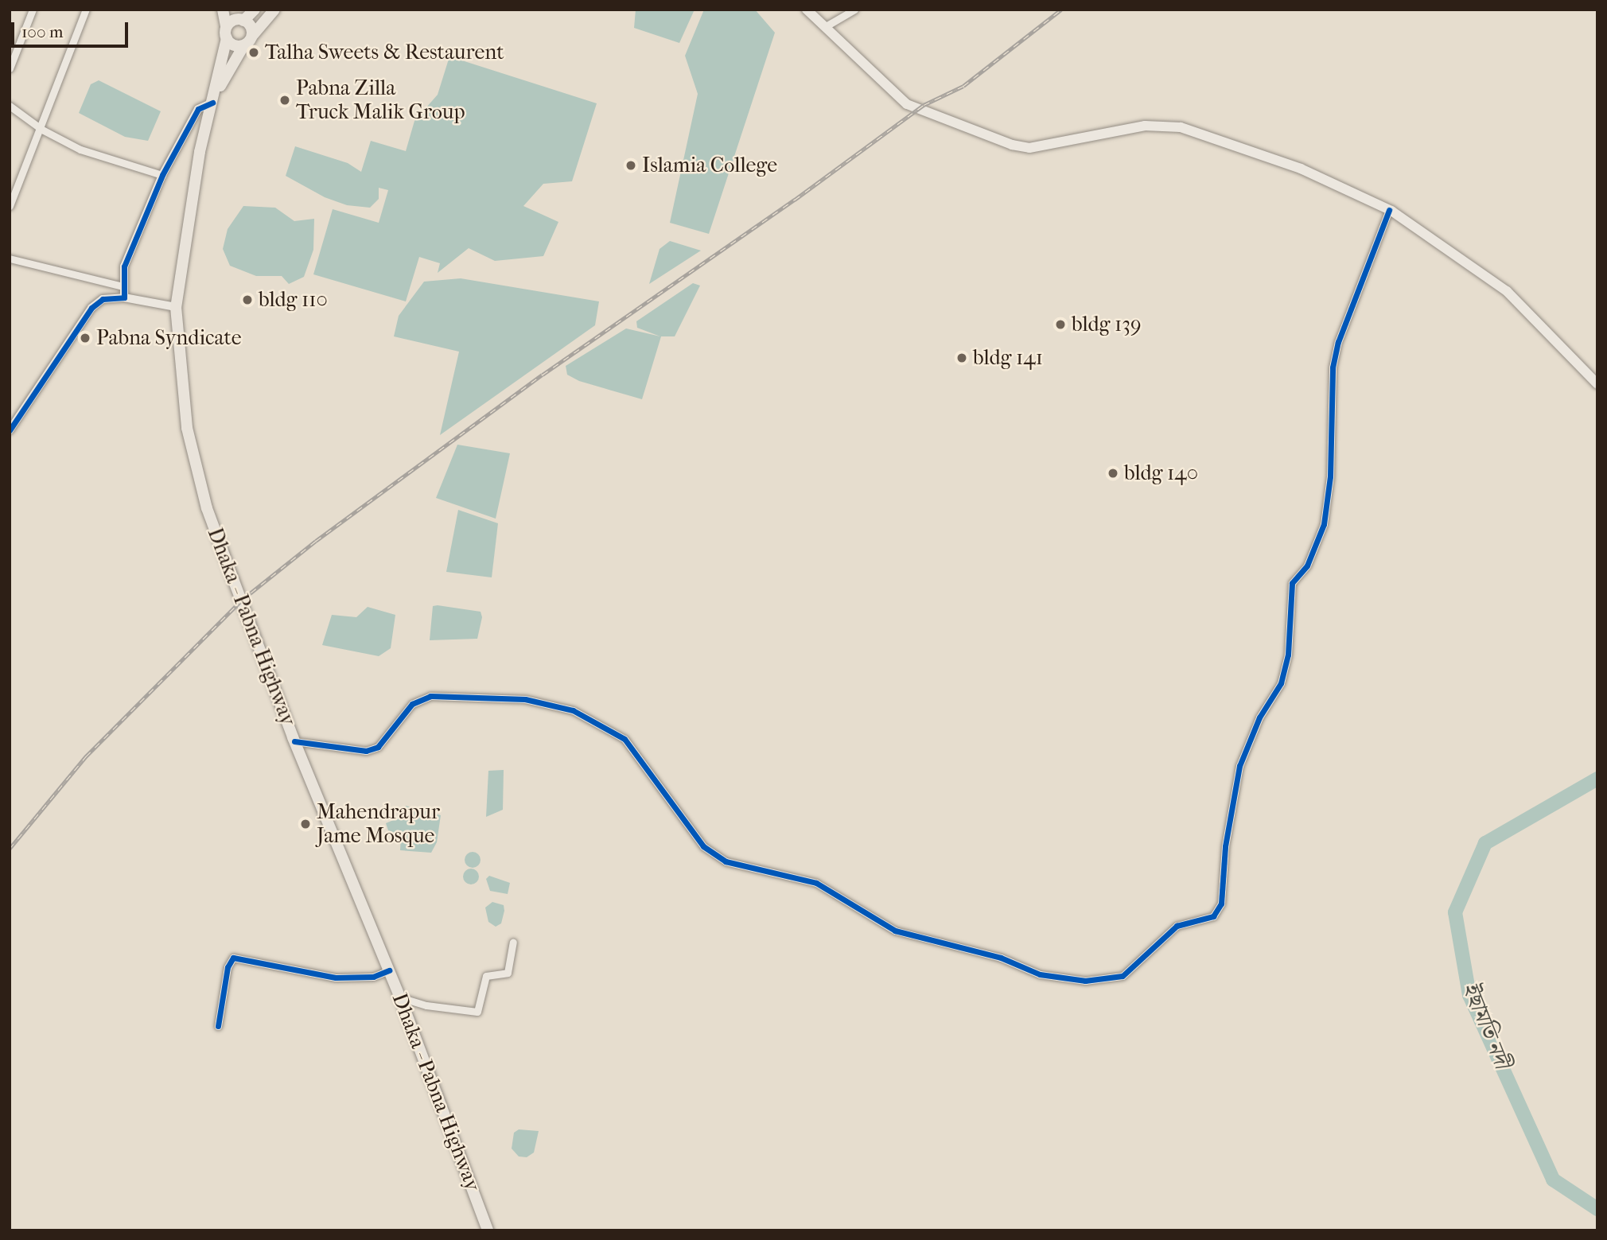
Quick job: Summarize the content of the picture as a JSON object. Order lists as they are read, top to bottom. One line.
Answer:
{"streets":{"highway":["Dhaka - Pabna Highway"]},"water":["ইছামতি নদী"],"places":["Talha Sweets & Restaurent","Pabna Zilla Truck Malik Group","Islamia College","bldg 110","bldg 139","Pabna Syndicate","bldg 141","bldg 140","Mahendrapur Jame Mosque"],"scale_bar":"100 m"}
